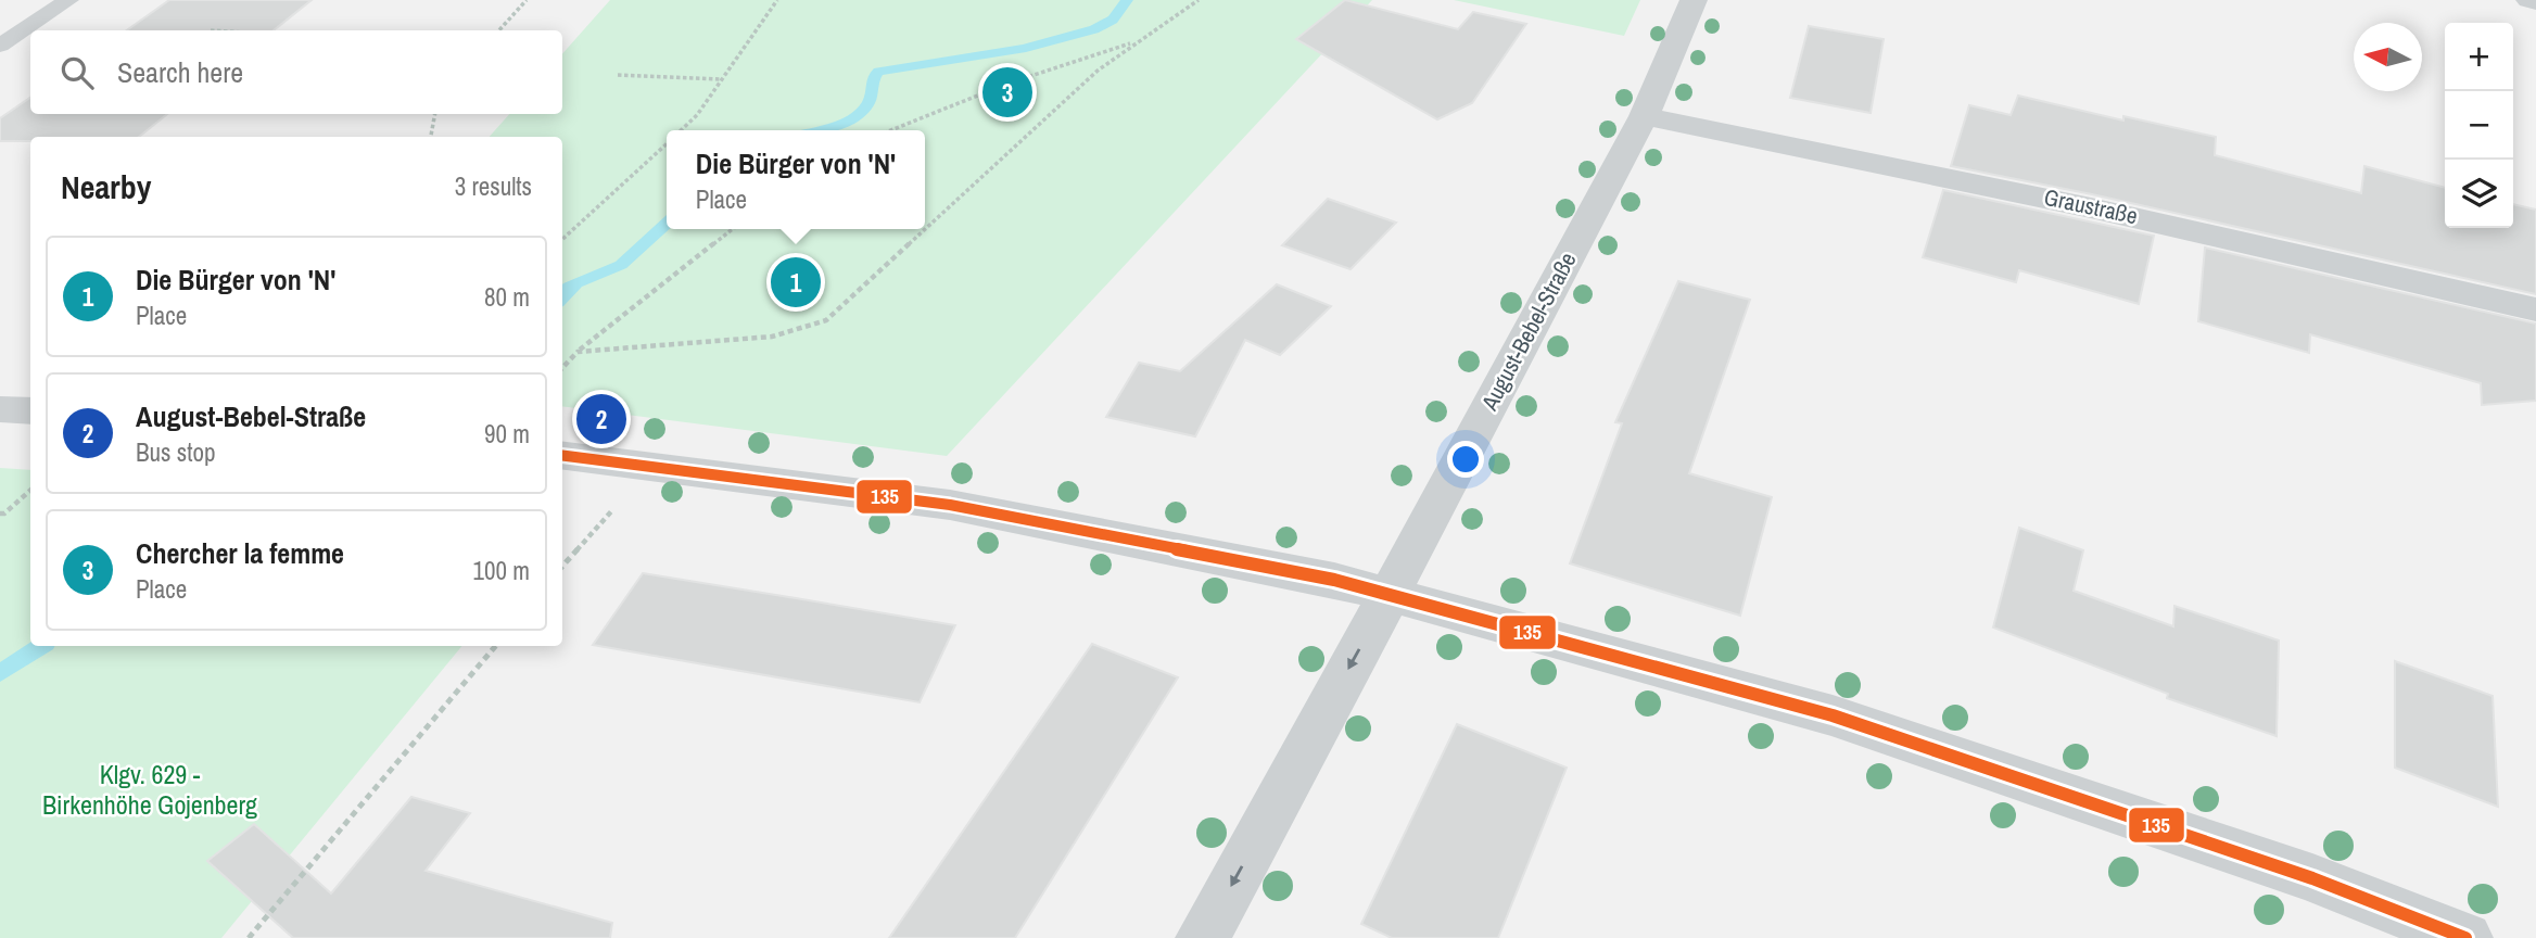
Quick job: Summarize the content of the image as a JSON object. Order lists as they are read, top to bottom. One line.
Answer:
{"streets":{"street":["Graustraße","August-Bebel-Straße"]},"crossings":[["Graustraße","August-Bebel-Straße"]],"one_way":["August-Bebel-Straße"],"parks":["Klgv. 629 - Birkenhöhe Gojenberg"],"lines":["transit line 135"],"north":"left","page":{"map_buttons":["+","−"],"search":"Search here","pins":["3","1","2"],"popup":["Die Bürger von 'N'","Place"],"heading":["Nearby","3 results"],"list":[{"mark":"1","name":"Die Bürger von 'N'","note":"Place","value":"80 m"},{"mark":"2","name":"August-Bebel-Straße","note":"Bus stop","value":"90 m"},{"mark":"3","name":"Chercher la femme","note":"Place","value":"100 m"}]}}
